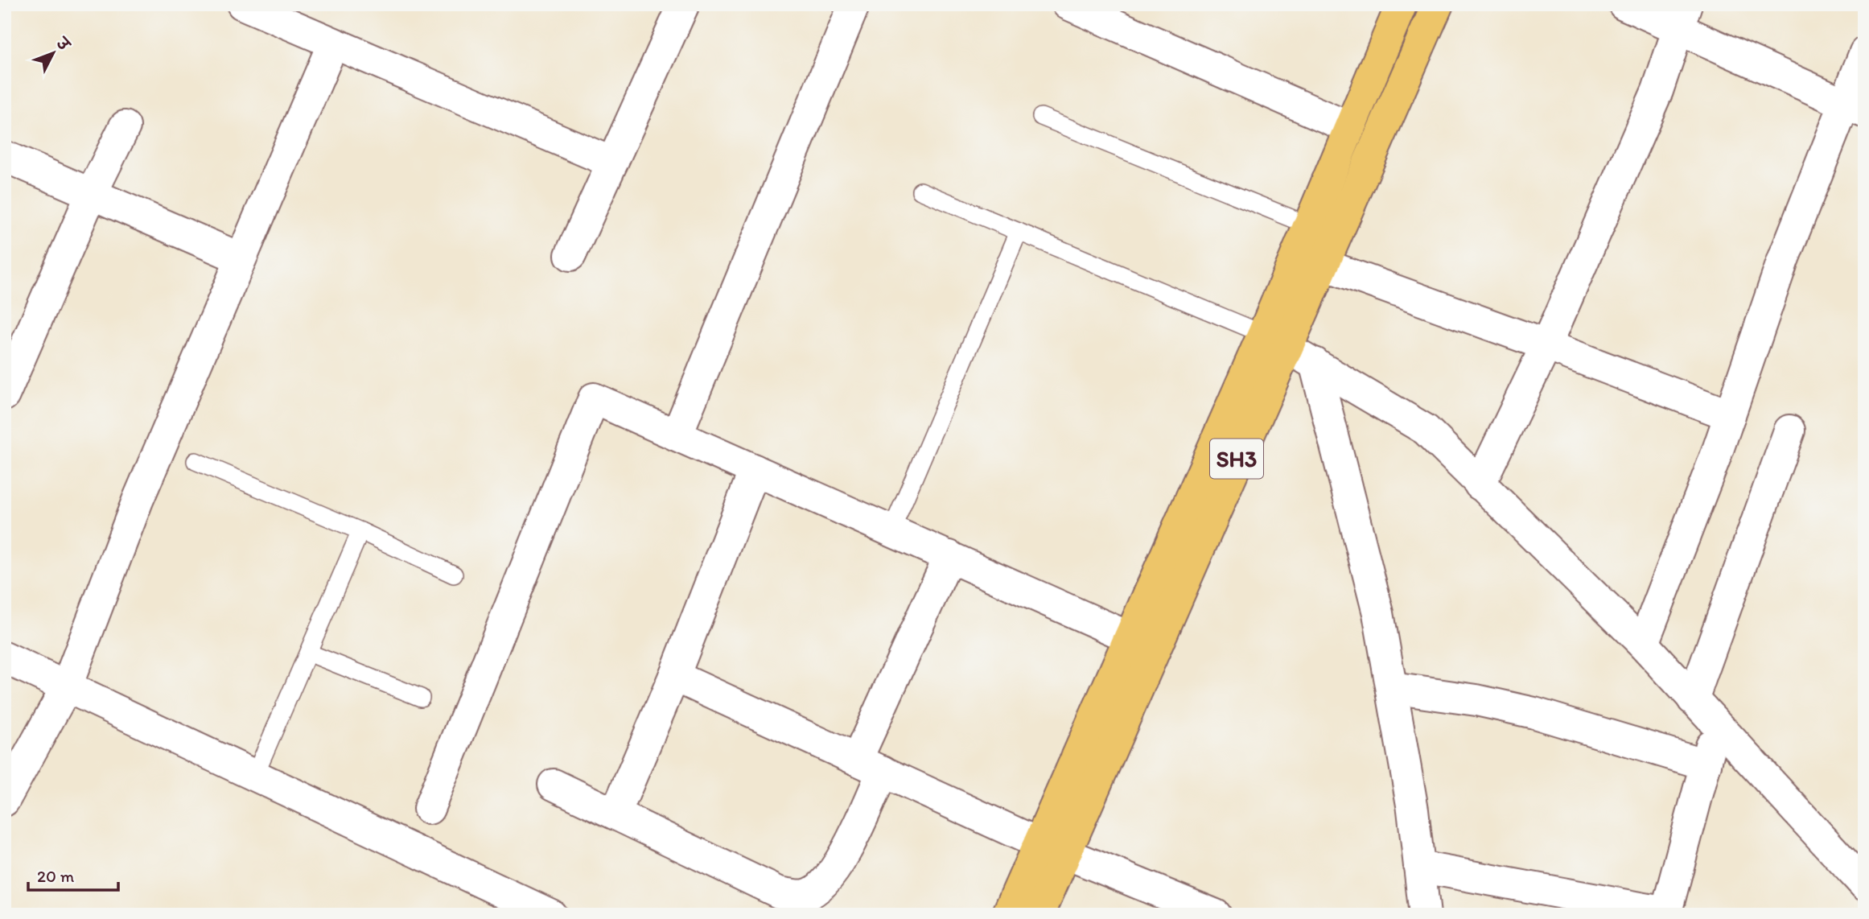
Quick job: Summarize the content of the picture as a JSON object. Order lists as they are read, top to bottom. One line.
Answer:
{"streets":{"main road":["SH3"]},"scale_bar":"20 m","north":"top right"}
